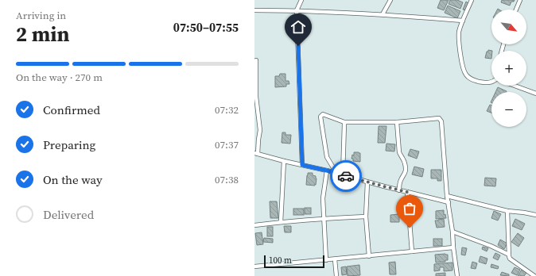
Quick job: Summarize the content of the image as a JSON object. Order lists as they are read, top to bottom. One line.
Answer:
{"scale_bar":"100 m","north":"bottom right","page":{"heading":["2 min","Arriving in","07:50–07:55"],"map_buttons":["+","−"],"bar":"On the way · 270 m","list":[["Confirmed","07:32"],["Preparing","07:37"],["On the way","07:38"],"Delivered"],"scale":"100 m"}}
